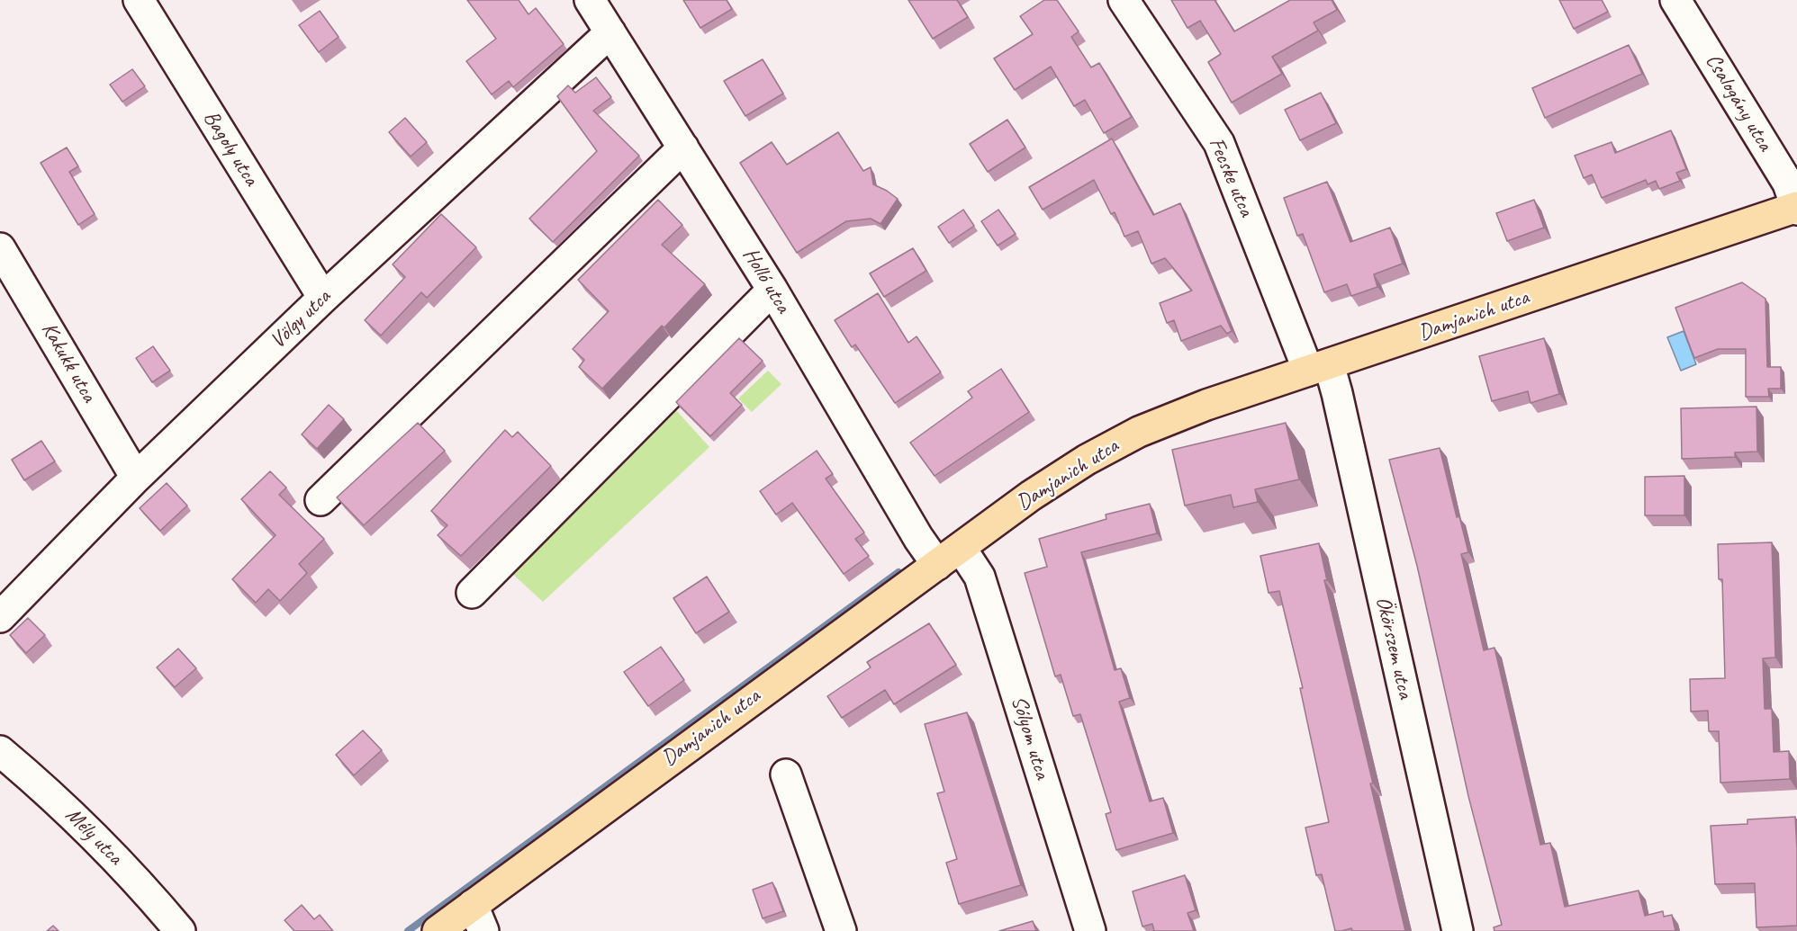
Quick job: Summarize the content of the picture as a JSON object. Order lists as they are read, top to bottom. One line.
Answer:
{"streets":{"main road":["Damjanich utca"],"street":["Csalogány utca","Bagoly utca","Fecske utca","Holló utca","Völgy utca","Kakukk utca","Ökörszem utca","Sólyom utca","Mély utca"]},"crossings":[["Csalogány utca","Damjanich utca"],["Bagoly utca","Völgy utca"],["Fecske utca","Damjanich utca"],["Fecske utca","Ökörszem utca"],["Holló utca","Damjanich utca"],["Holló utca","Völgy utca"],["Holló utca","Sólyom utca"],["Damjanich utca","Ökörszem utca"],["Damjanich utca","Sólyom utca"],["Völgy utca","Kakukk utca"]]}
